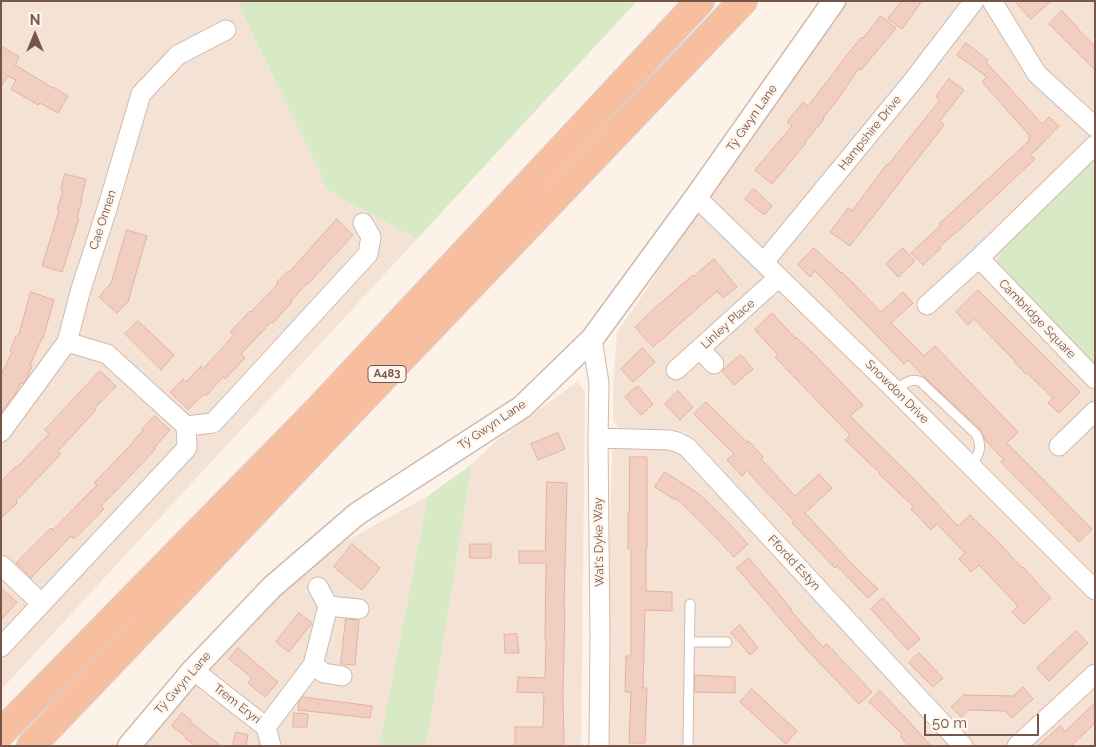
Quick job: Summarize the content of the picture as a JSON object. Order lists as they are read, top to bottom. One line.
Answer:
{"streets":{"highway":["A483"],"street":["Tŷ Gwyn Lane","Hampshire Drive","Cae Onnen","Cambridge Square","Linley Place","Snowdon Drive","Wat's Dyke Way","Ffordd Estyn","Trem Eryri"]},"crossings":[["Tŷ Gwyn Lane","Snowdon Drive"],["Tŷ Gwyn Lane","Wat's Dyke Way"],["Tŷ Gwyn Lane","Trem Eryri"],["Hampshire Drive","Snowdon Drive"],["Linley Place","Snowdon Drive"],["Wat's Dyke Way","Ffordd Estyn"]],"scale_bar":"50 m","north":"top"}
